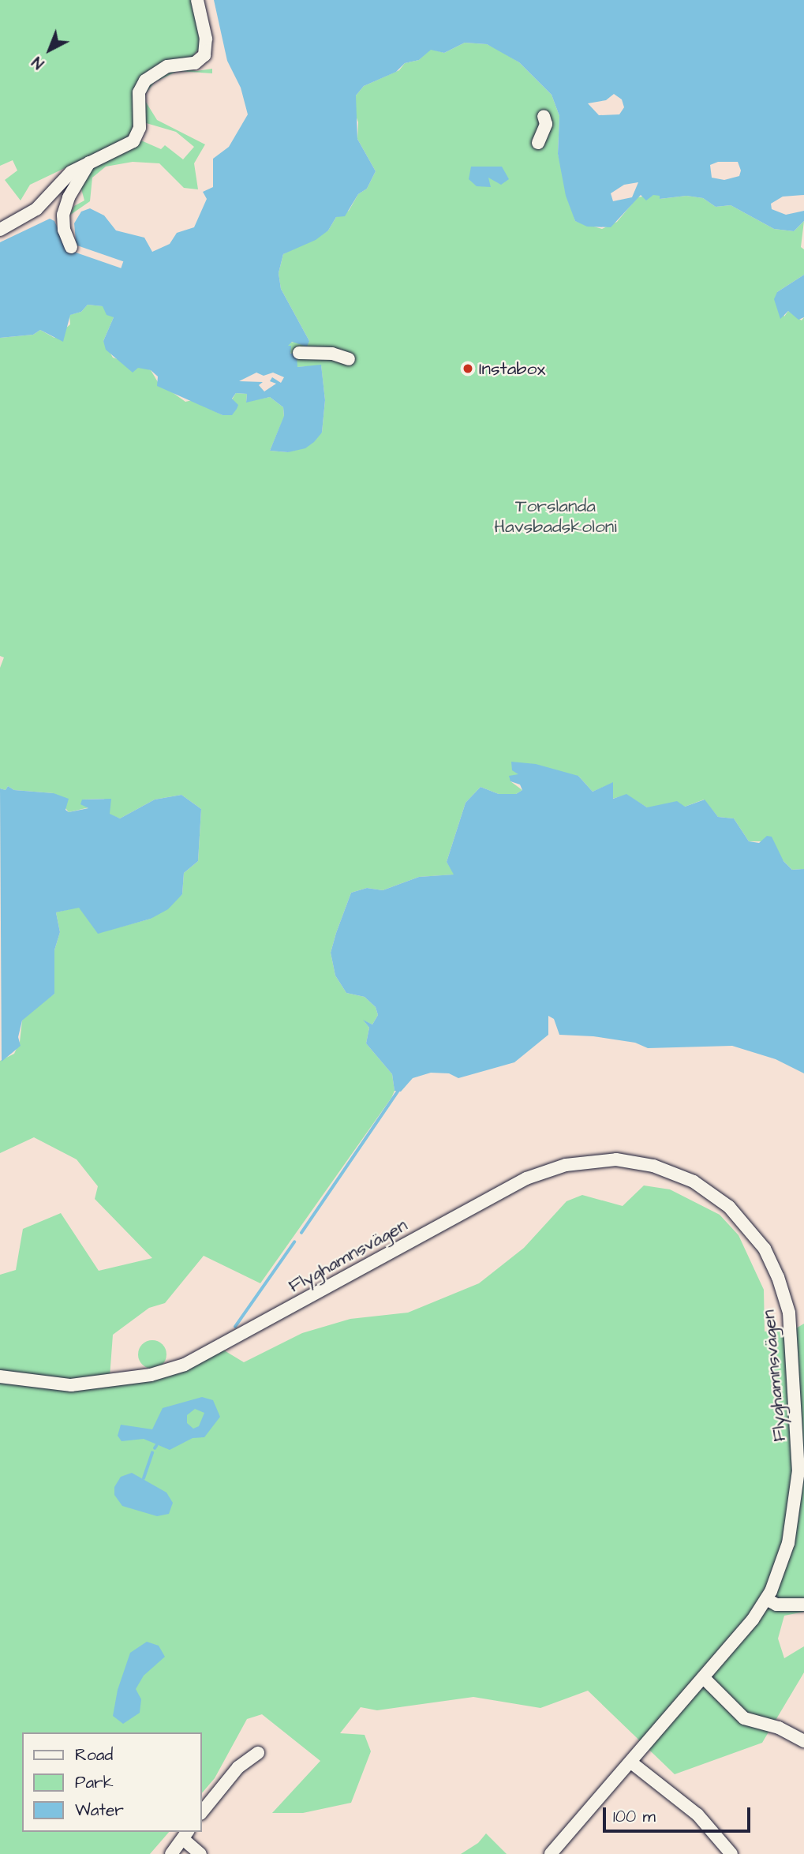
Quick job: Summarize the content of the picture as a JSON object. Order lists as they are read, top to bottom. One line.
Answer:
{"streets":{"street":["Flyghamnsvägen"]},"parks":["Torslanda Havsbadskoloni"],"places":["Instabox"],"legend":["Road","Park","Water"],"scale_bar":"100 m","north":"bottom left"}
